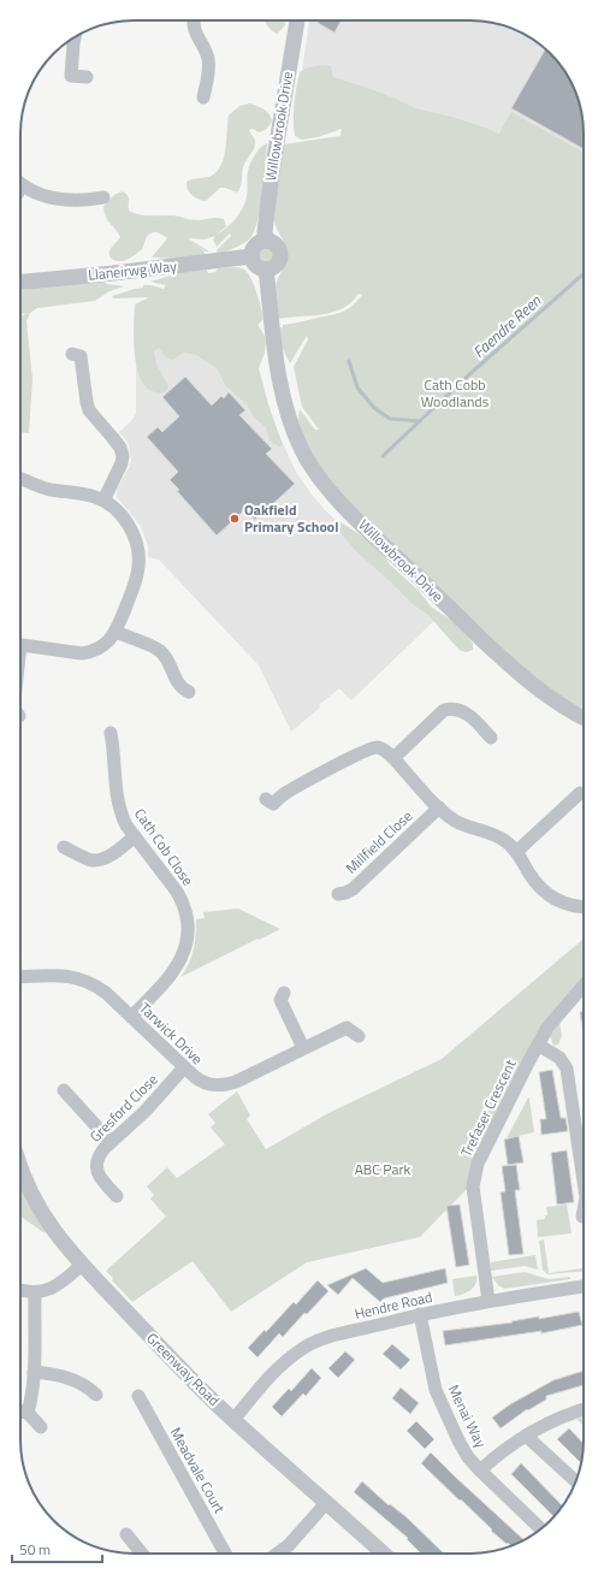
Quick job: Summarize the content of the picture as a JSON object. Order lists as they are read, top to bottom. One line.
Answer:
{"streets":{"street":["Willowbrook Drive","Llaneirwg Way","Millfield Close","Cath Cob Close","Tarwick Drive","Gresford Close","Trefaser Crescent","Hendre Road","Greenway Road","Menai Way","Meadvale Court"]},"crossings":[["Willowbrook Drive","Llaneirwg Way"],["Cath Cob Close","Tarwick Drive"],["Tarwick Drive","Gresford Close"],["Trefaser Crescent","Hendre Road"],["Hendre Road","Greenway Road"],["Hendre Road","Menai Way"]],"water":["Faendre Reen"],"parks":["Cath Cobb Woodlands","ABC Park"],"places":["Oakfield Primary School"],"scale_bar":"50 m"}
